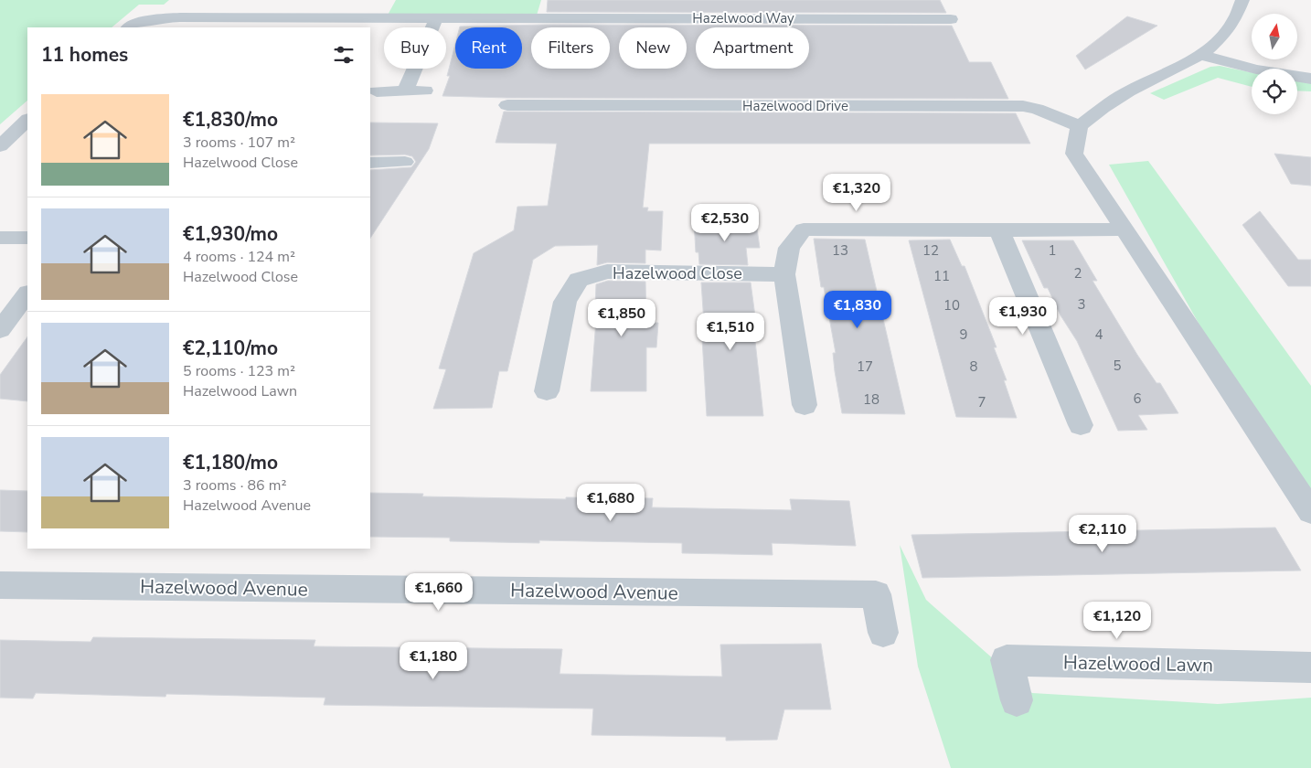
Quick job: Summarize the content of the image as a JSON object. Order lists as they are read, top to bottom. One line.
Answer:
{"streets":{"street":["Hazelwood Way","Hazelwood Drive","Hazelwood Close","Hazelwood Avenue","Hazelwood Lawn"]},"house_numbers":["13","12","1","2","11","3","10","9","4","5","17","8","6","18","7"],"north":"top","page":{"chip":["Buy","Rent","Filters","New","Apartment"],"heading":"11 homes","list":[{"name":"€1,830/mo","note":"3 rooms · 107 m² · Hazelwood Close"},{"name":"€1,930/mo","note":"4 rooms · 124 m² · Hazelwood Close"},{"name":"€2,110/mo","note":"5 rooms · 123 m² · Hazelwood Lawn"},{"name":"€1,180/mo","note":"3 rooms · 86 m² · Hazelwood Avenue"}],"price":["€1,320","€2,530","€1,830","€1,930","€1,850","€1,510","€1,680","€2,110","€1,660","€1,120","€1,180"]}}
